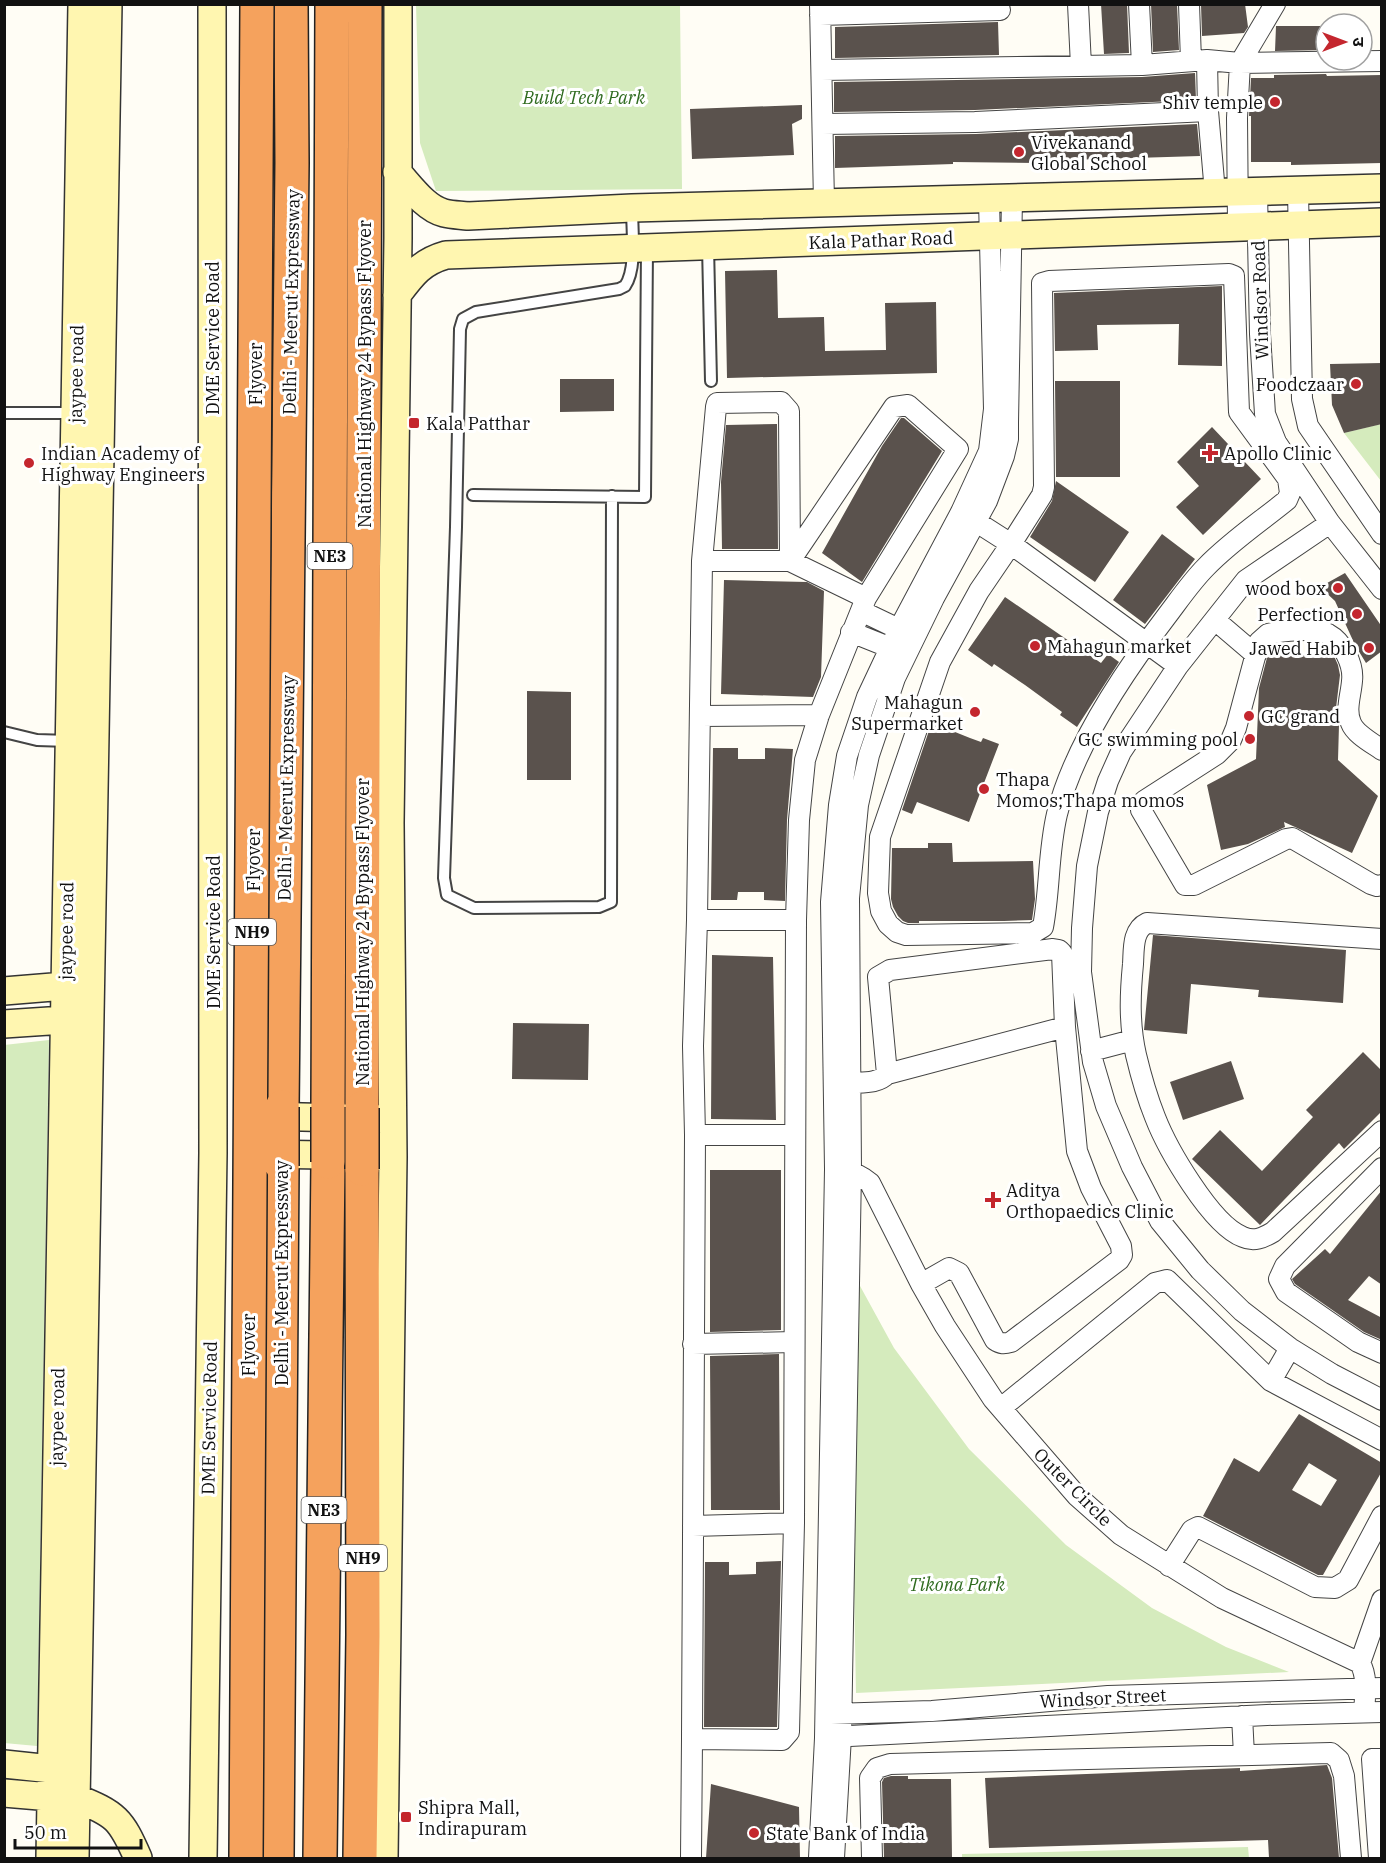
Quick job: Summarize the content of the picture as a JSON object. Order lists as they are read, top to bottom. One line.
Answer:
{"streets":{"highway":["Delhi - Meerut Expressway","Flyover","National Highway 24 Bypass Flyover","NE3","NH9"],"street":["Kala Pathar Road","Windsor Road","DME Service Road","jaypee road","Outer Circle","Windsor Street"]},"crossings":[["Kala Pathar Road","Windsor Road"]],"parks":["Build Tech Park","Tikona Park"],"places":{"other":["Shiv temple","Vivekanand Global School","Foodczaar","Indian Academy of Highway Engineers","wood box","Perfection","Mahagun market","Jawed Habib","Mahagun Supermarket","GC grand","GC swimming pool","Thapa Momos;Thapa momos","State Bank of India"],"transit":["Kala Patthar","Shipra Mall, Indirapuram"],"health":["Apollo Clinic","Aditya Orthopaedics Clinic"]},"scale_bar":"50 m","north":"right"}
